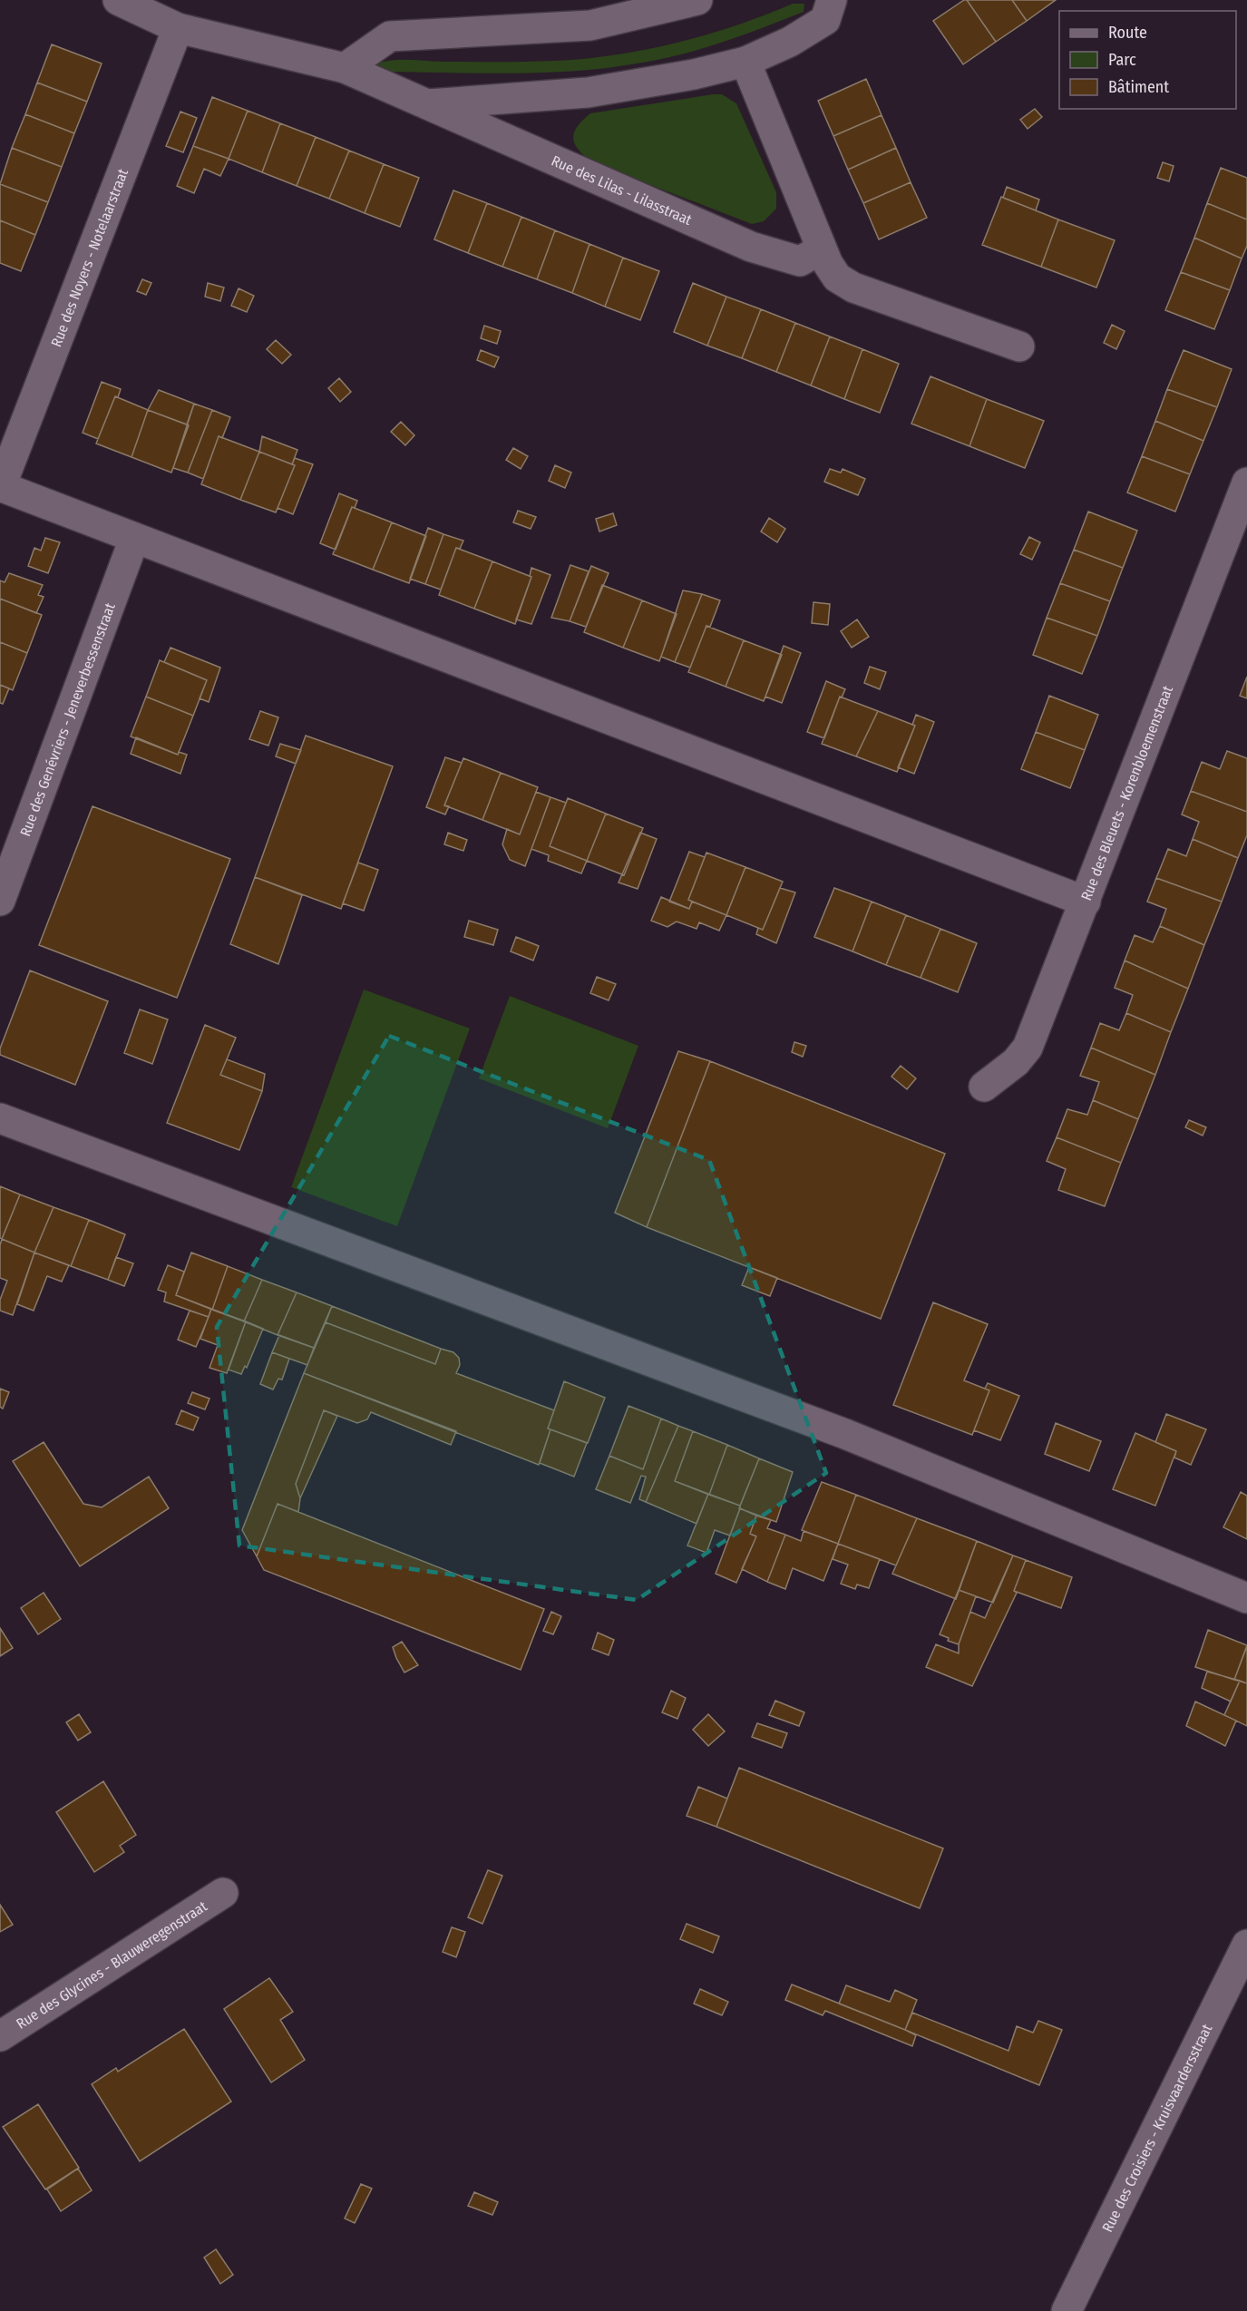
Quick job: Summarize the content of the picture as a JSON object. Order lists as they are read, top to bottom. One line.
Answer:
{"streets":{"street":["Rue des Lilas - Lilasstraat","Rue des Noyers - Notelaarstraat","Rue des Genévriers - Jeneverbessenstraat","Rue des Bleuets - Korenbloemenstraat","Rue des Glycines - Blauweregenstraat","Rue des Croisiers - Kruisvaardersstraat"]},"crossings":[["Rue des Lilas - Lilasstraat","Rue des Noyers - Notelaarstraat"]],"legend":["Route","Parc","Bâtiment"]}
